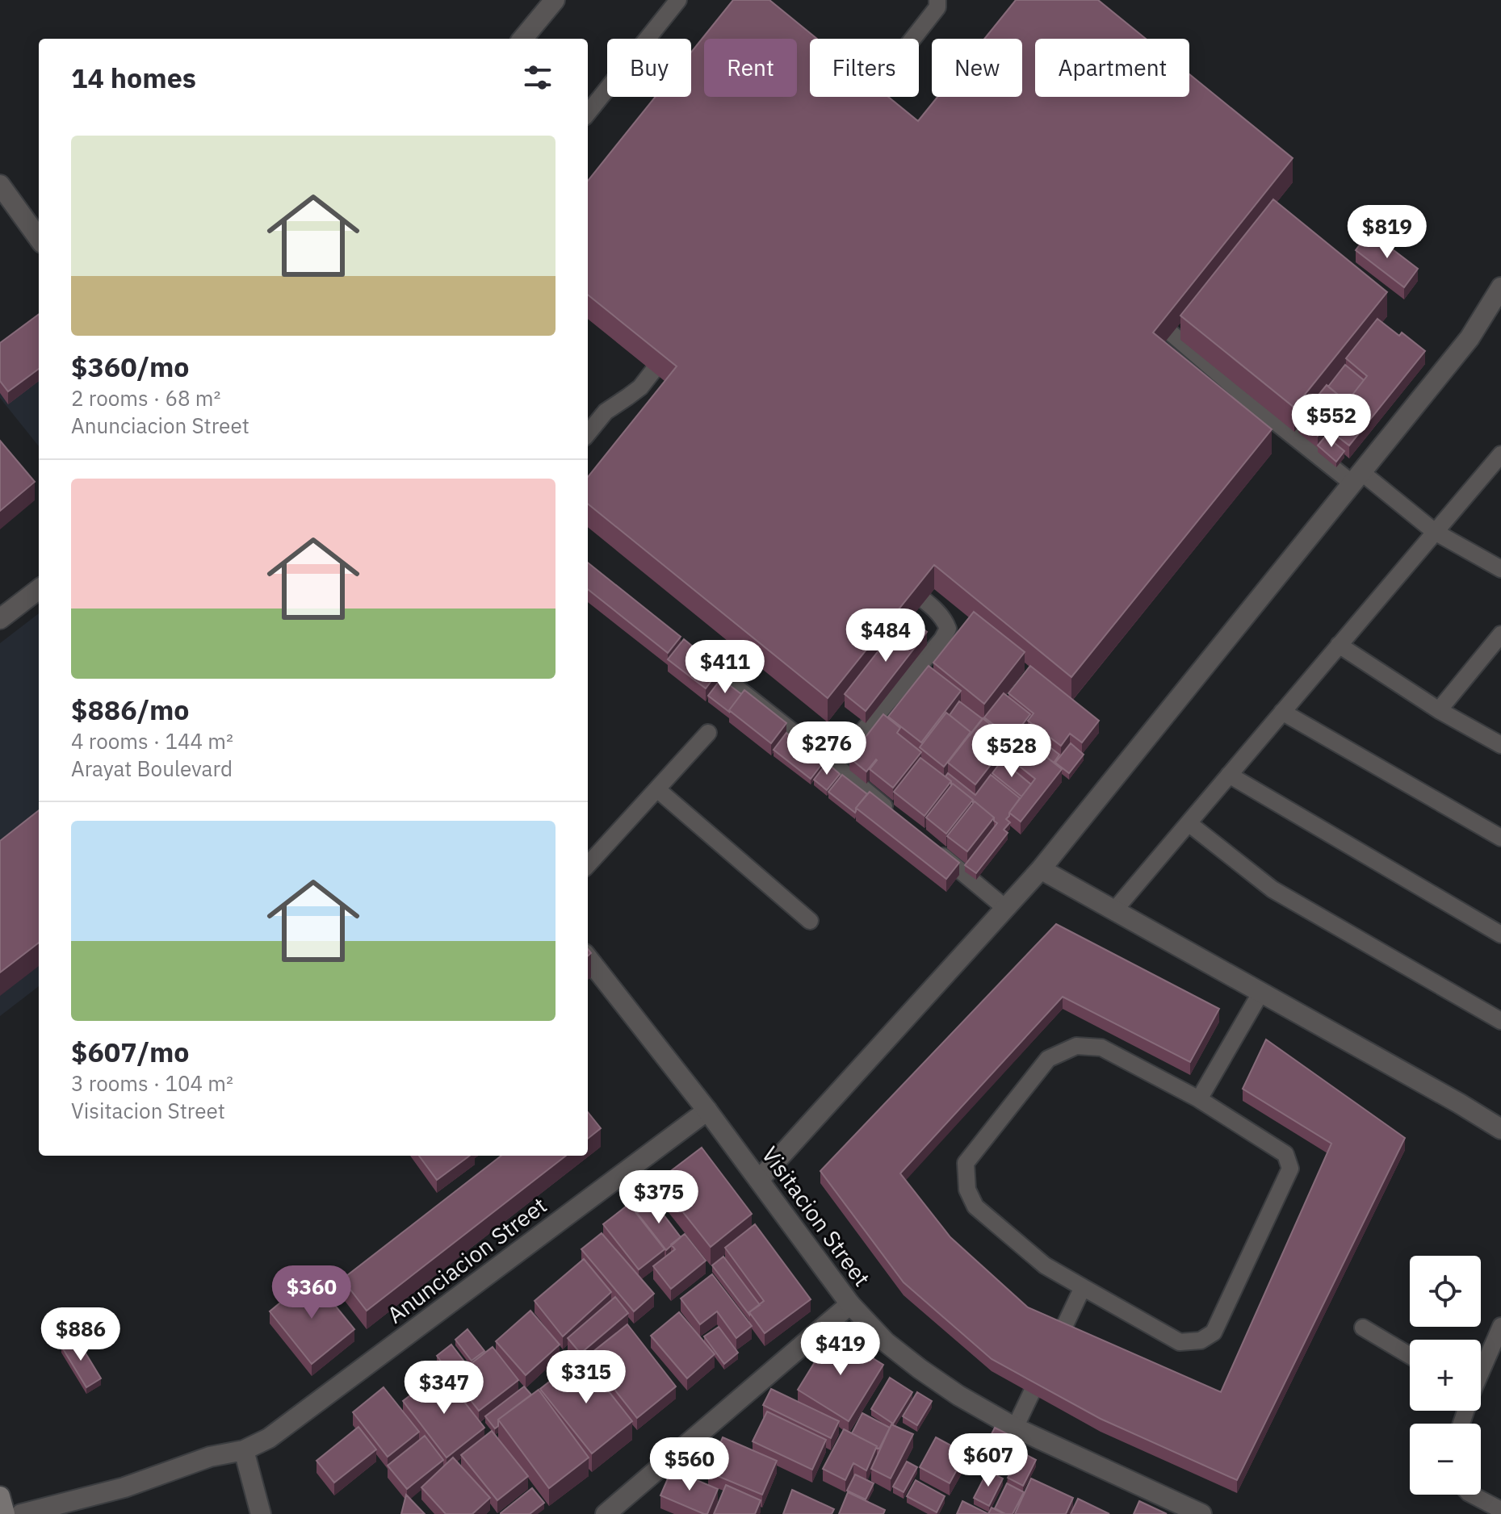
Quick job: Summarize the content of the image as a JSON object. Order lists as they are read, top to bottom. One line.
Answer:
{"streets":{"street":["Visitacion Street","Anunciacion Street"]},"crossings":[["Visitacion Street","Anunciacion Street"]],"page":{"chip":["Buy","Rent","Filters","New","Apartment"],"heading":"14 homes","list":[{"name":"$360/mo","note":"2 rooms · 68 m² · Anunciacion Street"},{"name":"$886/mo","note":"4 rooms · 144 m² · Arayat Boulevard"},{"name":"$607/mo","note":"3 rooms · 104 m² · Visitacion Street"}],"price":["$819","$552","$484","$411","$276","$528","$375","$360","$886","$419","$315","$347","$607","$560"],"map_buttons":["+","−"]}}
